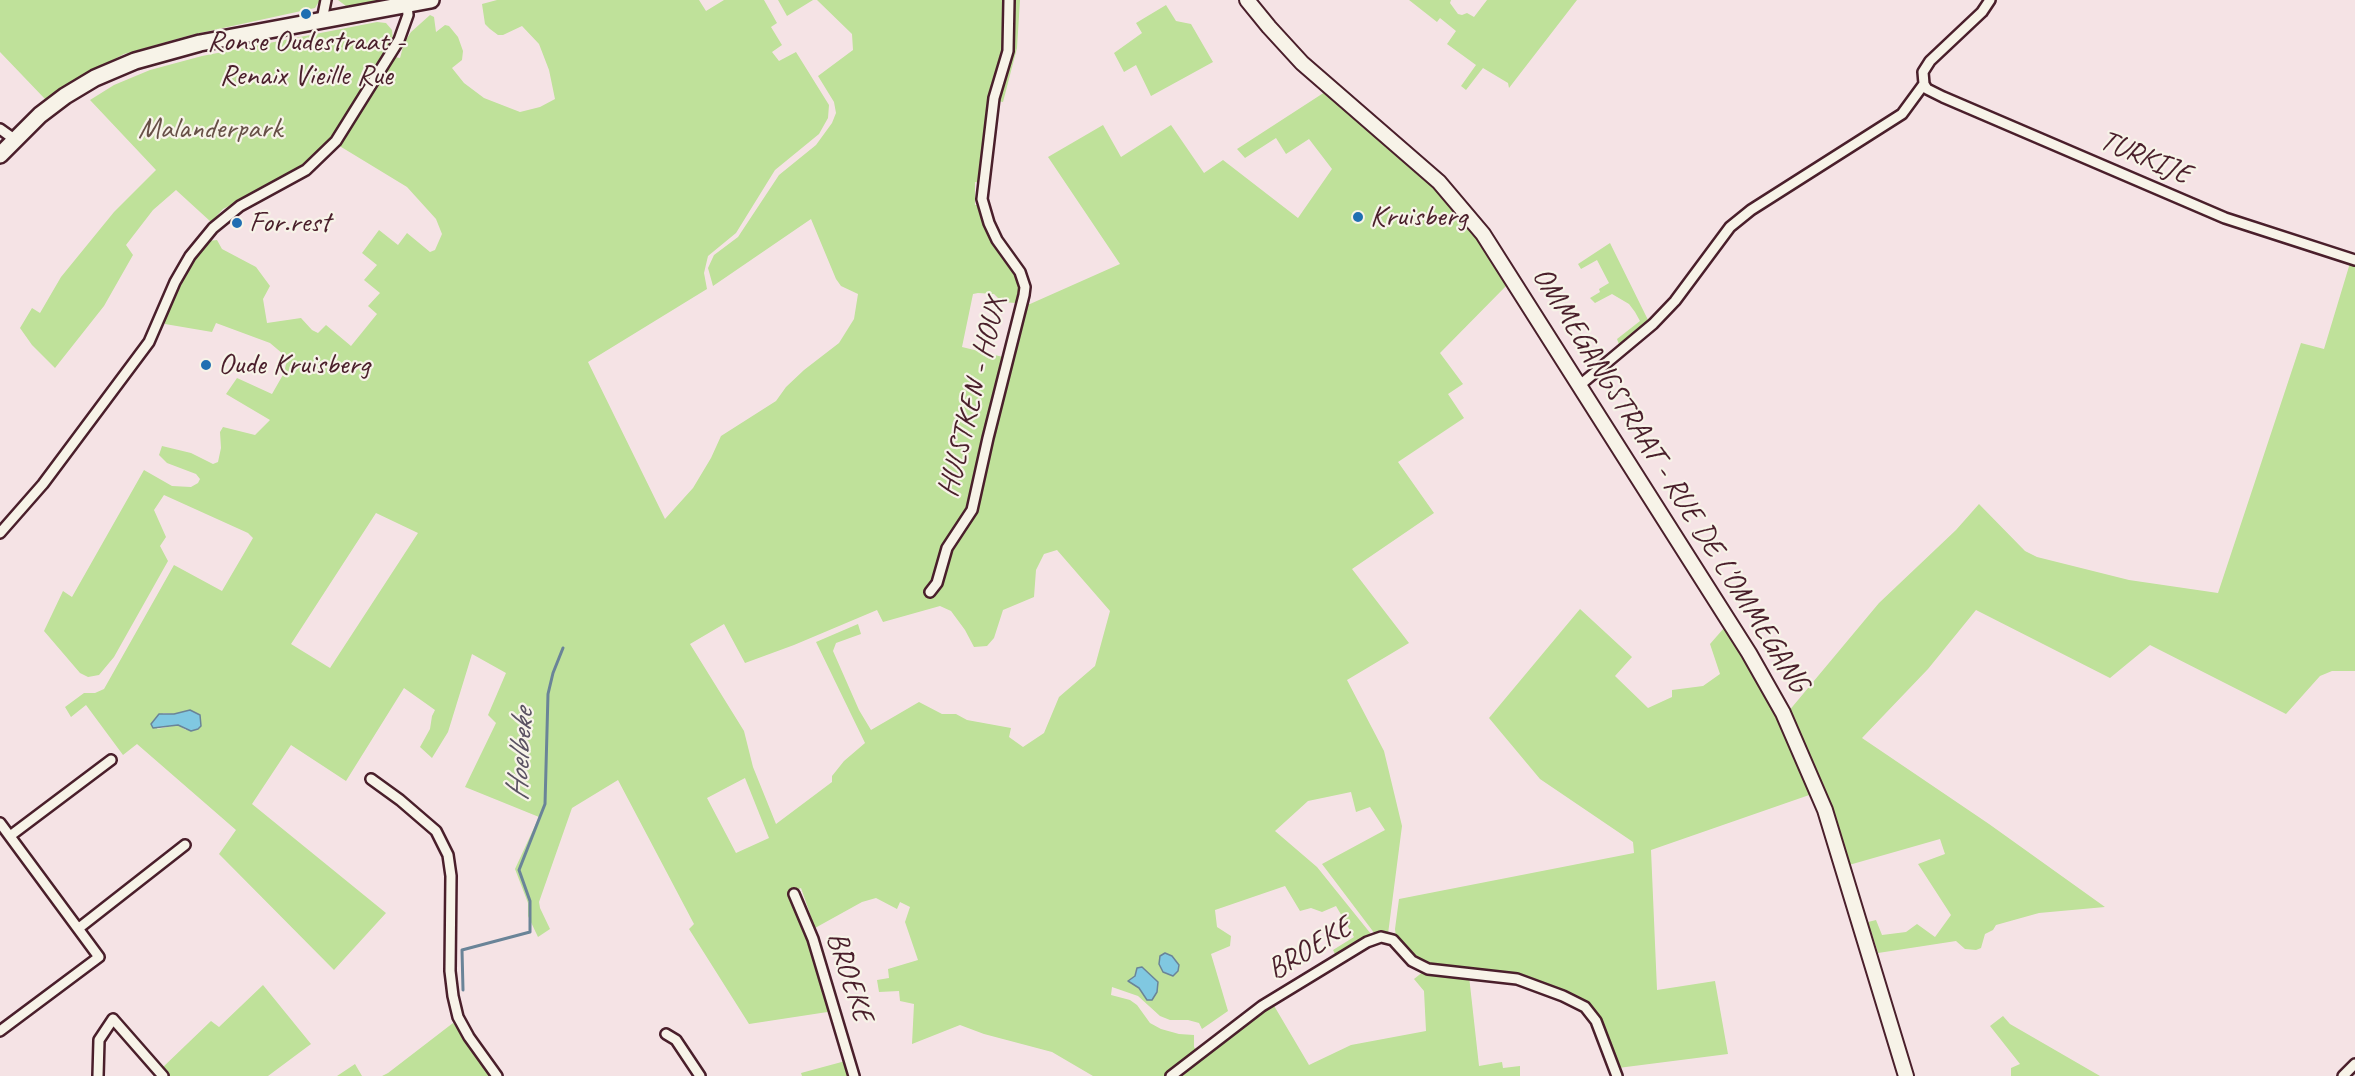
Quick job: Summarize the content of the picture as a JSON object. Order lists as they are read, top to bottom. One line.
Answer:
{"streets":{"main road":["OMMEGANGSTRAAT - RUE DE L'OMMEGANG"],"street":["TURKIJE","HULSTKEN - HOUX","BROEKE"]},"water":["Hoelbeke"],"parks":["Malanderpark"],"places":["Ronse Oudestraat - Renaix Vieille Rue","Kruisberg","For.rest","Oude Kruisberg"]}
